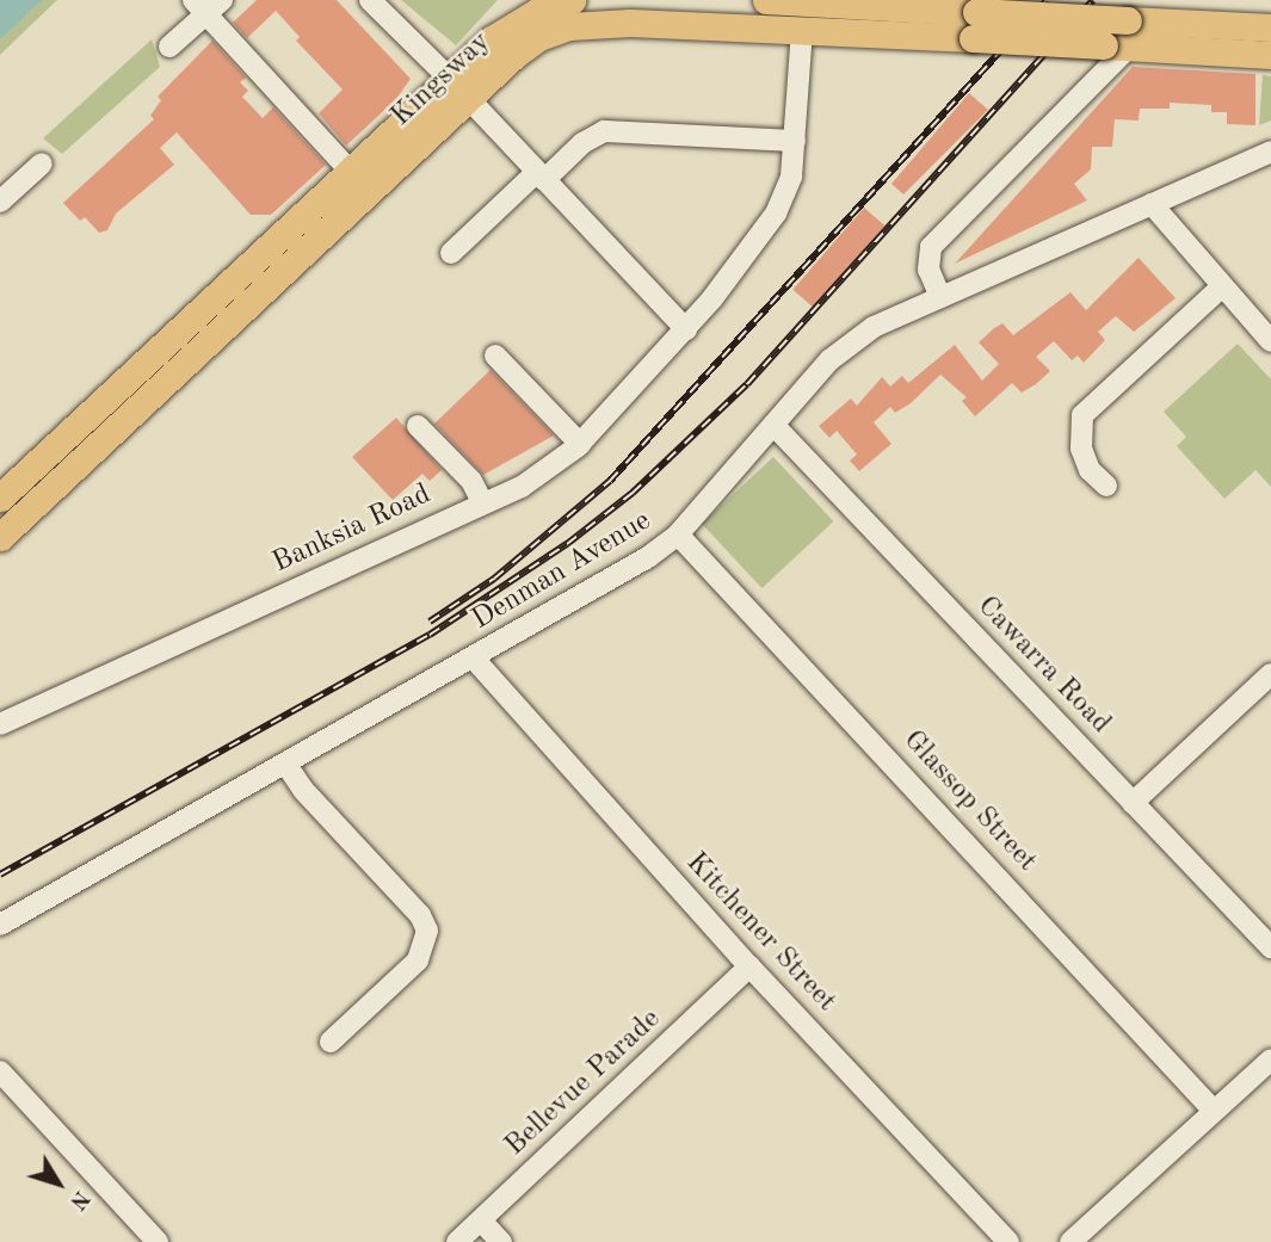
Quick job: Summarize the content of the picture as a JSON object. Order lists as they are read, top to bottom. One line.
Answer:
{"streets":{"main road":["Kingsway"],"street":["Banksia Road","Denman Avenue","Cawarra Road","Glassop Street","Kitchener Street","Bellevue Parade"]},"crossings":[["Kingsway","Banksia Road"],["Denman Avenue","Cawarra Road"],["Denman Avenue","Glassop Street"],["Denman Avenue","Kitchener Street"],["Kitchener Street","Bellevue Parade"]],"north":"bottom right"}
